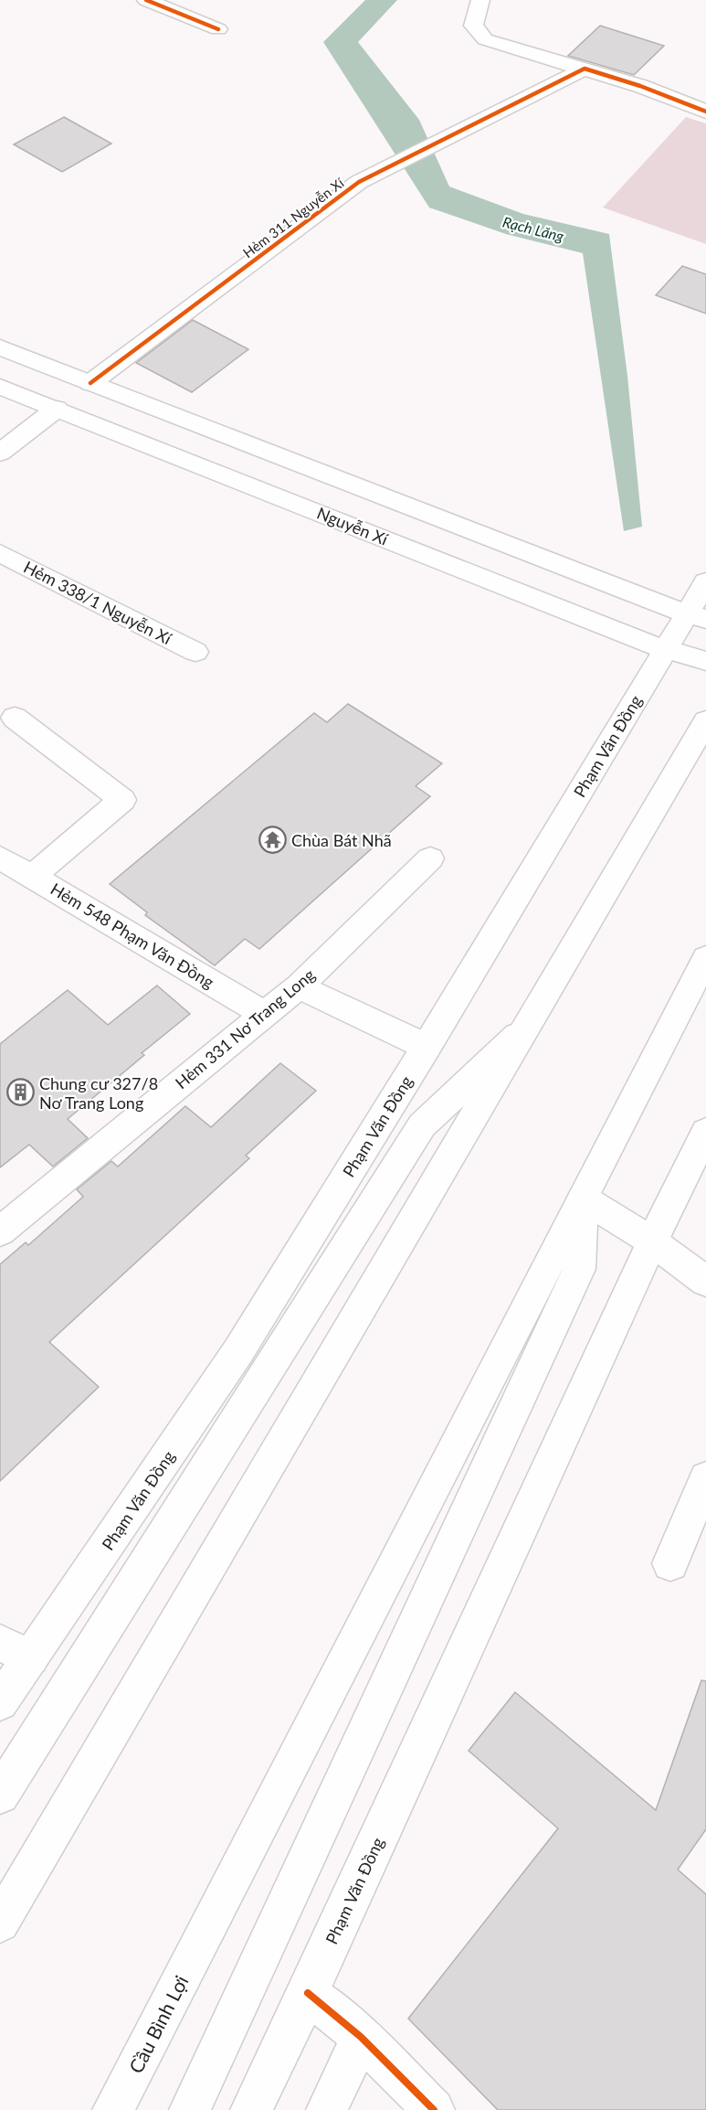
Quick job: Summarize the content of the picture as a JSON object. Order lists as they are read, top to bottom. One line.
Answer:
{"streets":{"main road":["Hẻm 311 Nguyễn Xí","Nguyễn Xí","Hẻm 338/1 Nguyễn Xí","Phạm Văn Đồng","Hẻm 548 Phạm Văn Đồng","Hẻm 331 Nơ Trang Long","Cầu Bình Lợi"]},"crossings":[["Nguyễn Xí","Phạm Văn Đồng"],["Hẻm 548 Phạm Văn Đồng","Hẻm 331 Nơ Trang Long"]],"water":["Rạch Lăng"],"places":{"temple":["Chùa Bát Nhã"],"building":["Chung cư 327/8 Nơ Trang Long"]}}
